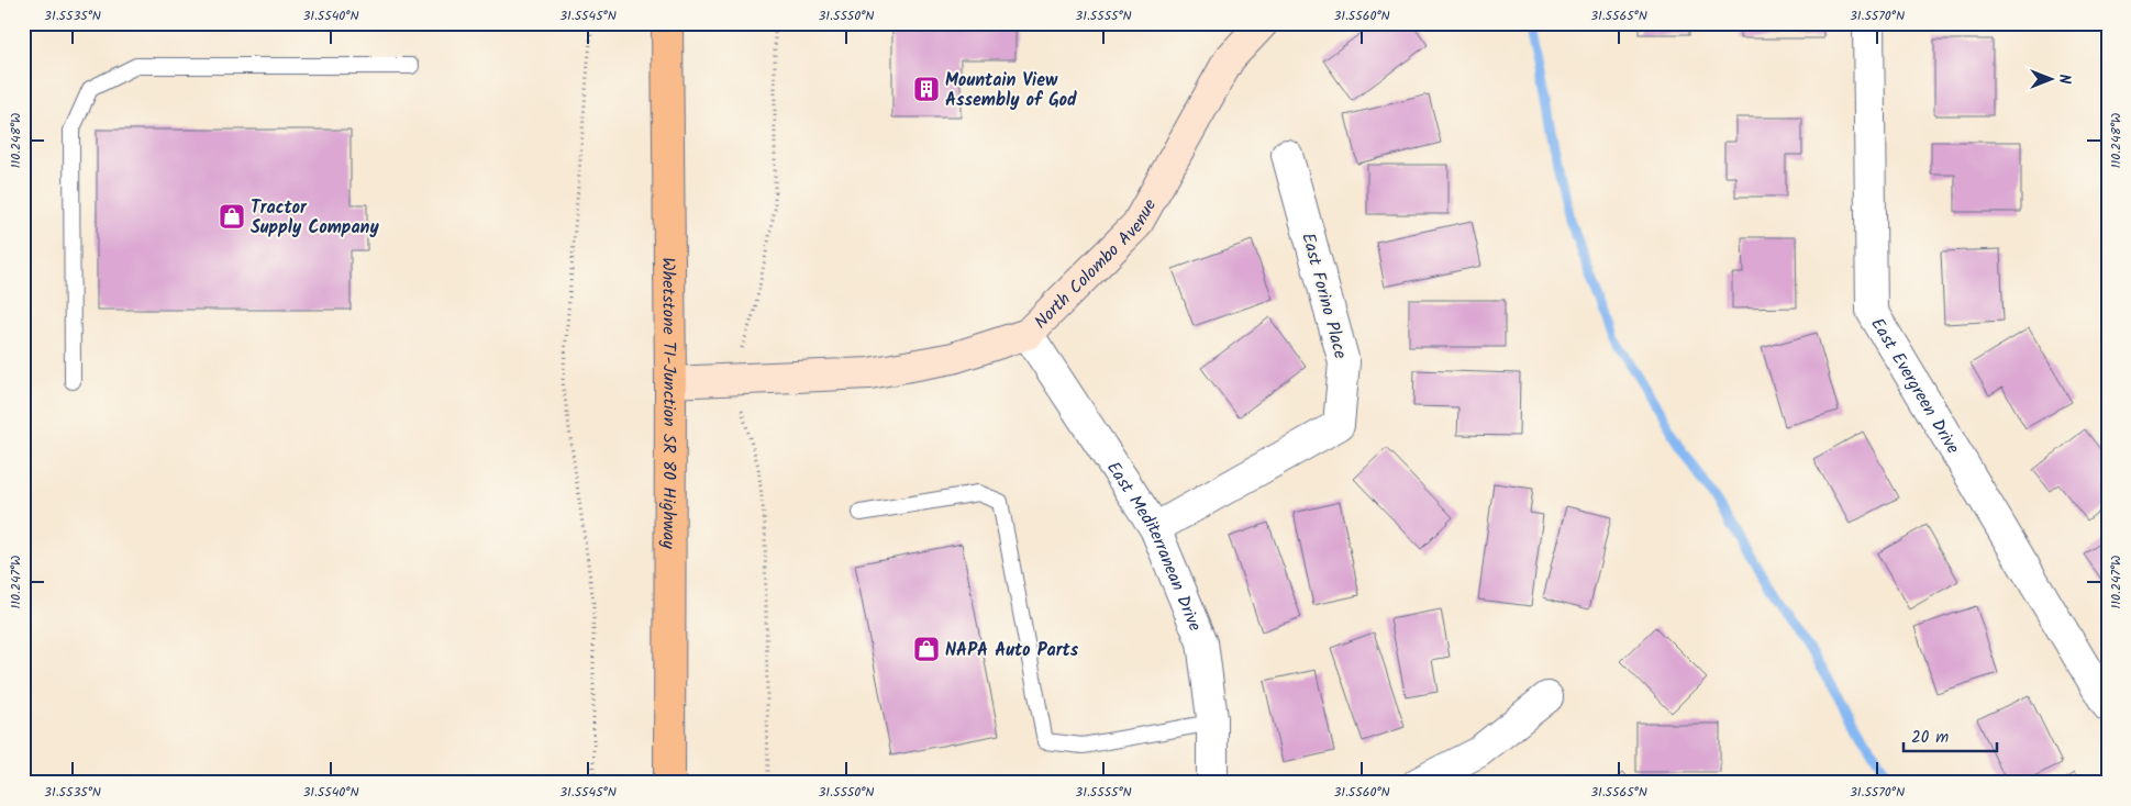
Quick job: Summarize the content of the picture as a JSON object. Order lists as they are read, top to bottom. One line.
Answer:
{"streets":{"highway":["Whetstone TI-Junction SR 80 Highway"],"street":["North Colombo Avenue","East Forino Place","East Evergreen Drive","East Mediterranean Drive"]},"crossings":[["North Colombo Avenue","Whetstone TI-Junction SR 80 Highway"],["North Colombo Avenue","East Mediterranean Drive"],["East Forino Place","East Mediterranean Drive"]],"places":{"building":["Mountain View Assembly of God"],"shop":["Tractor Supply Company","NAPA Auto Parts"]},"scale_bar":"20 m","north":"right","coordinates":["31.5535°N","31.5540°N","31.5545°N","31.5550°N","31.5555°N","31.5560°N","31.5565°N","31.5570°N","110.248°W","110.247°W"]}
